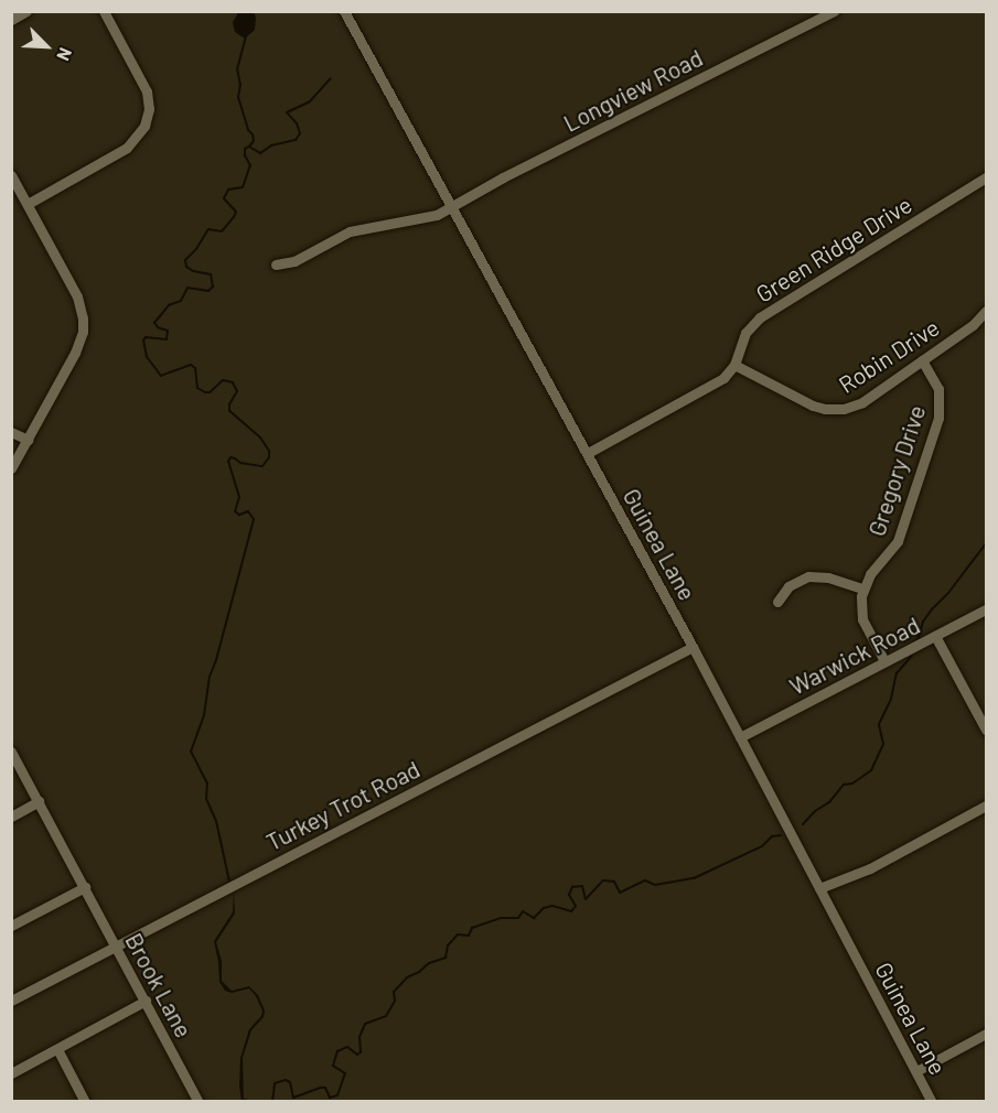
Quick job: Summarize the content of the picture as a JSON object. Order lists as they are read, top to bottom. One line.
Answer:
{"streets":{"street":["Longview Road","Green Ridge Drive","Robin Drive","Gregory Drive","Guinea Lane","Warwick Road","Turkey Trot Road","Brook Lane"]},"crossings":[["Longview Road","Guinea Lane"],["Green Ridge Drive","Robin Drive"],["Green Ridge Drive","Guinea Lane"],["Robin Drive","Gregory Drive"],["Guinea Lane","Warwick Road"],["Guinea Lane","Turkey Trot Road"],["Turkey Trot Road","Brook Lane"]],"north":"bottom right"}
